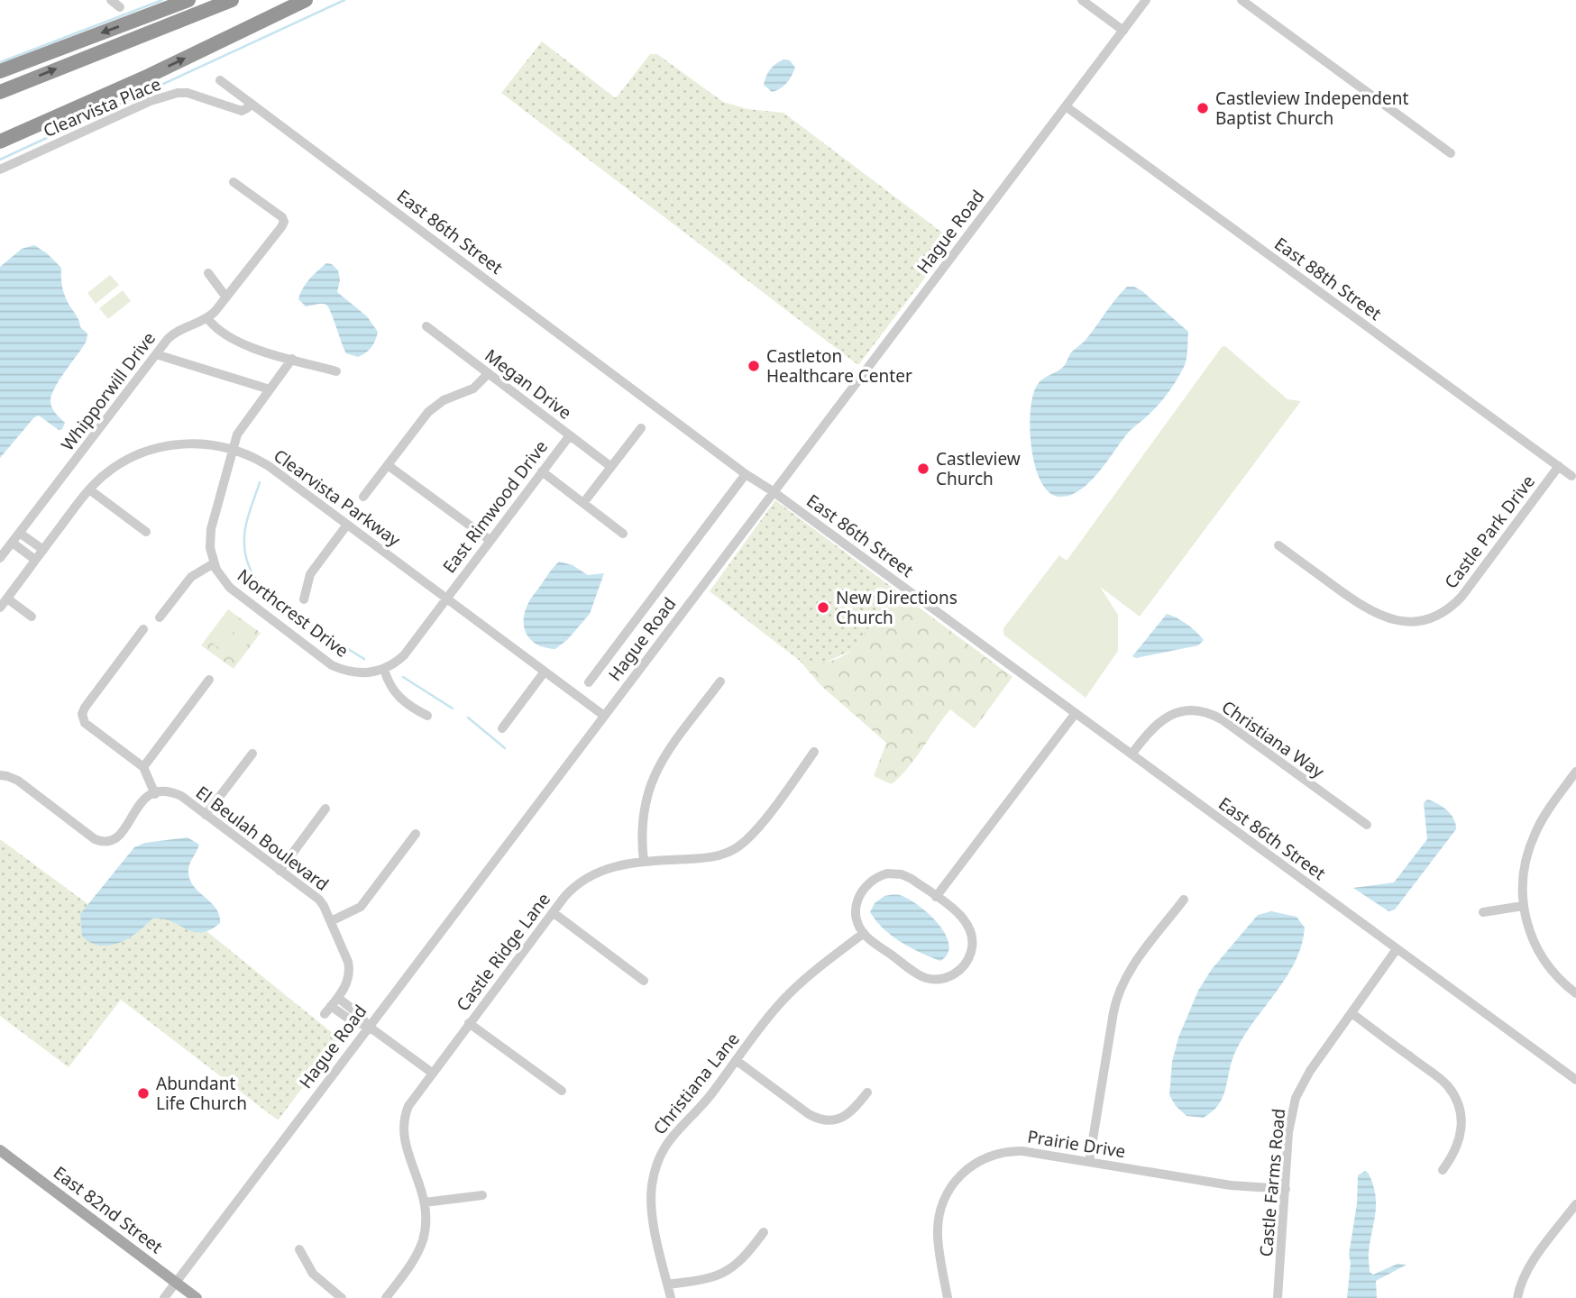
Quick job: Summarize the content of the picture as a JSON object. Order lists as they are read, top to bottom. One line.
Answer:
{"streets":{"main road":["East 82nd Street"],"street":["Clearvista Place","East 86th Street","Hague Road","East 88th Street","Megan Drive","Whipporwill Drive","Clearvista Parkway","East Rimwood Drive","Castle Park Drive","Northcrest Drive","Christiana Way","El Beulah Boulevard","Castle Ridge Lane","Christiana Lane","Prairie Drive","Castle Farms Road"]},"crossings":[["Clearvista Place","East 86th Street"],["East 86th Street","Hague Road"],["East 86th Street","Christiana Way"],["East 86th Street","Castle Farms Road"],["Hague Road","East 88th Street"],["Hague Road","Clearvista Parkway"],["Hague Road","El Beulah Boulevard"],["Hague Road","East 82nd Street"],["East 88th Street","Castle Park Drive"],["Megan Drive","East Rimwood Drive"],["Clearvista Parkway","East Rimwood Drive"],["Clearvista Parkway","Northcrest Drive"],["El Beulah Boulevard","Castle Ridge Lane"],["Prairie Drive","Castle Farms Road"]],"places":["Castleview Independent Baptist Church","Castleton Healthcare Center","Castleview Church","New Directions Church","Abundant Life Church"]}
